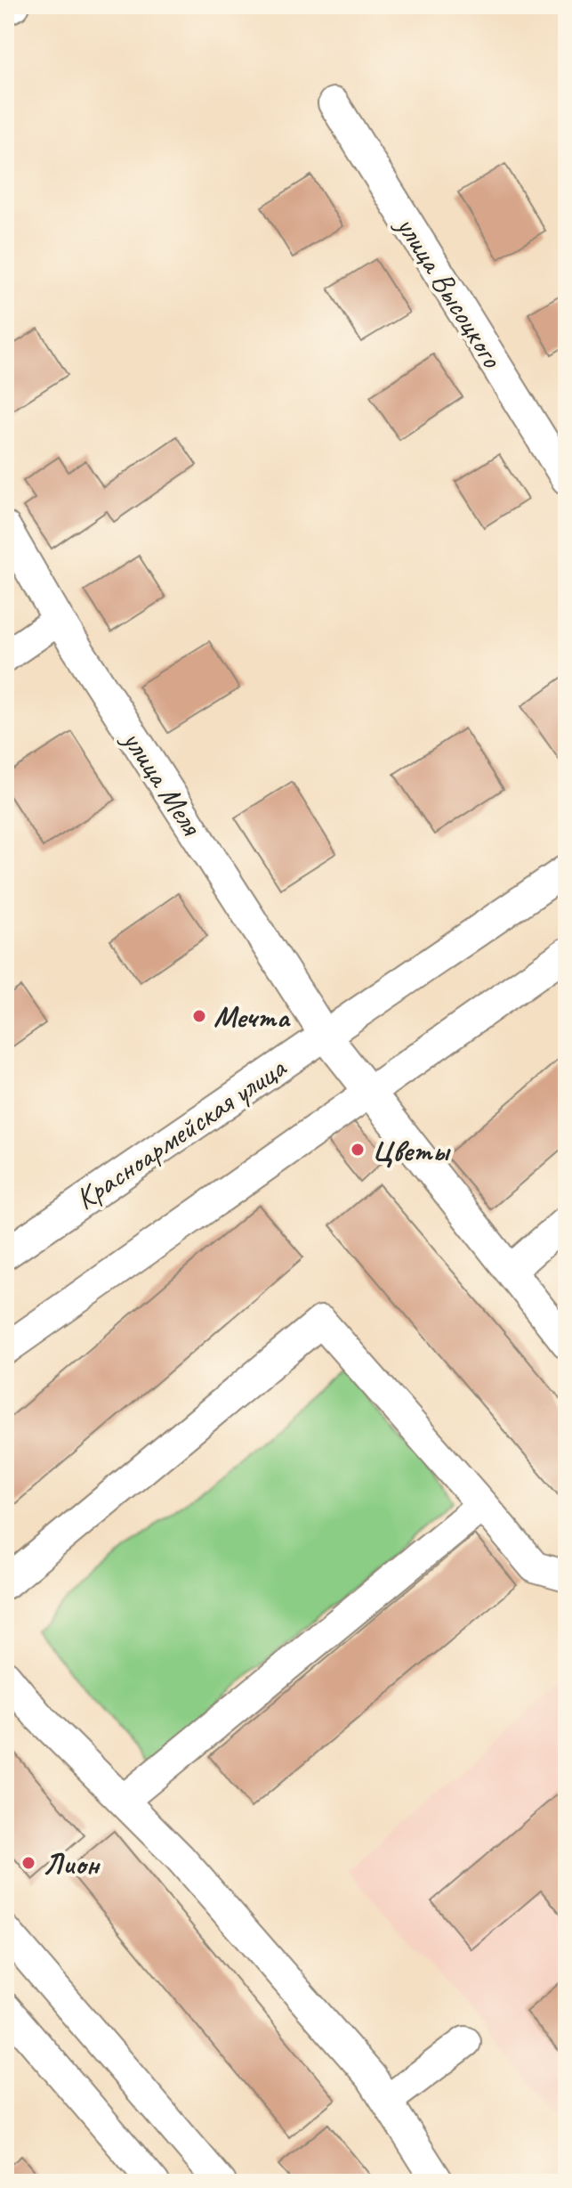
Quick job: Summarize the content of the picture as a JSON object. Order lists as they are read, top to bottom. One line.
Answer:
{"streets":{"street":["улица Высоцкого","улица Меля","Красноармейская улица"]},"crossings":[["улица Меля","Красноармейская улица"]],"places":["Мечта","Цветы","Лион"]}
